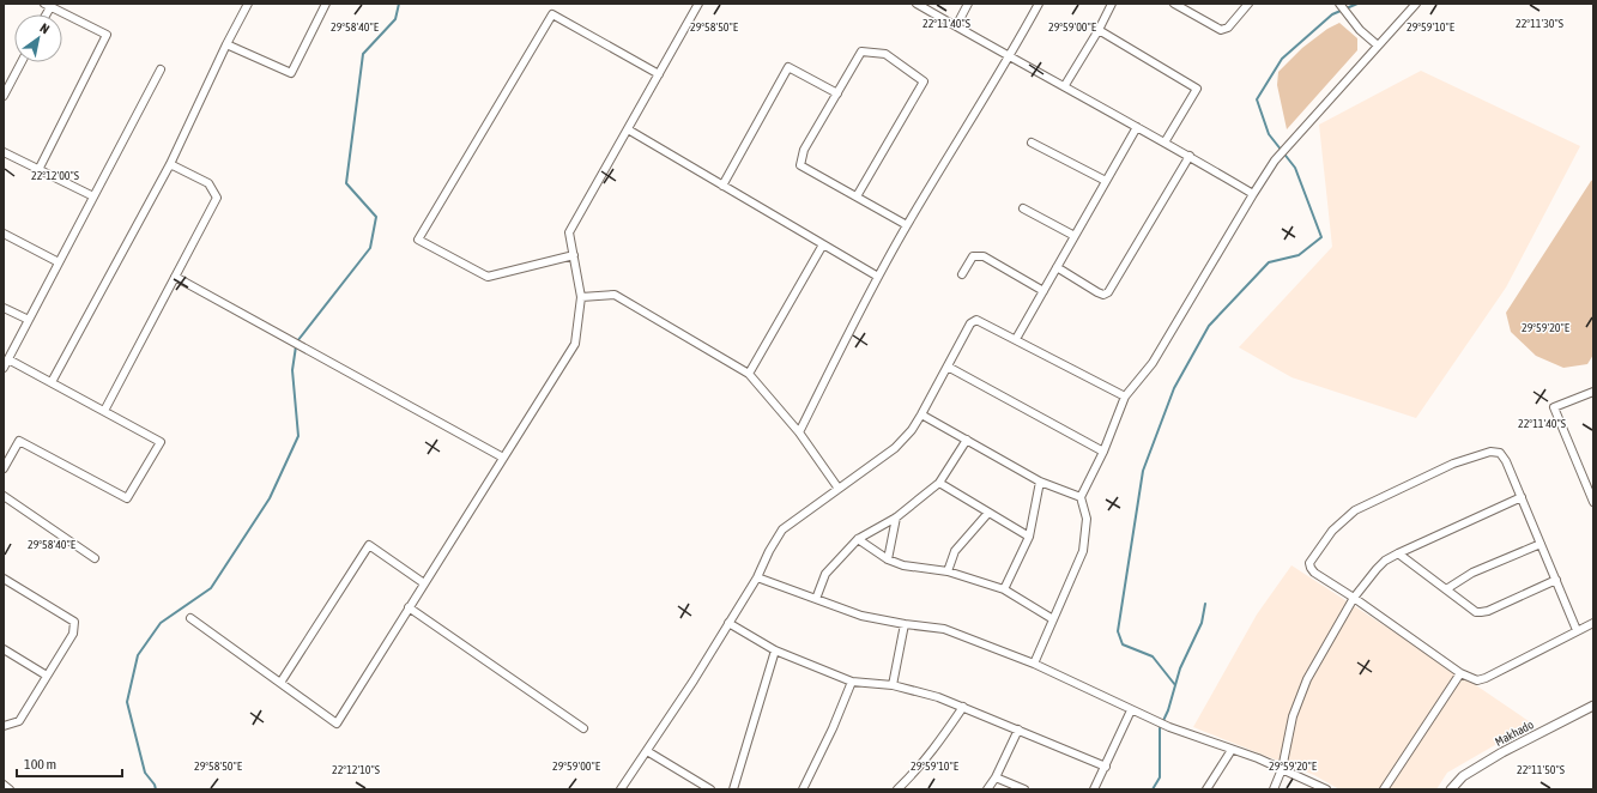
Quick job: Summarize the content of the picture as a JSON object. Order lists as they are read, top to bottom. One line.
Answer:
{"streets":{"street":["Makhado"]},"scale_bar":"100 m","north":"top right","coordinates":["22°11'40\"S","22°11'30\"S","29°58'50\"E","29°59'00\"E","29°59'10\"E","29°58'40\"E","22°12'00\"S","29°59'20\"E","22°12'10\"S","22°11'50\"S"]}
